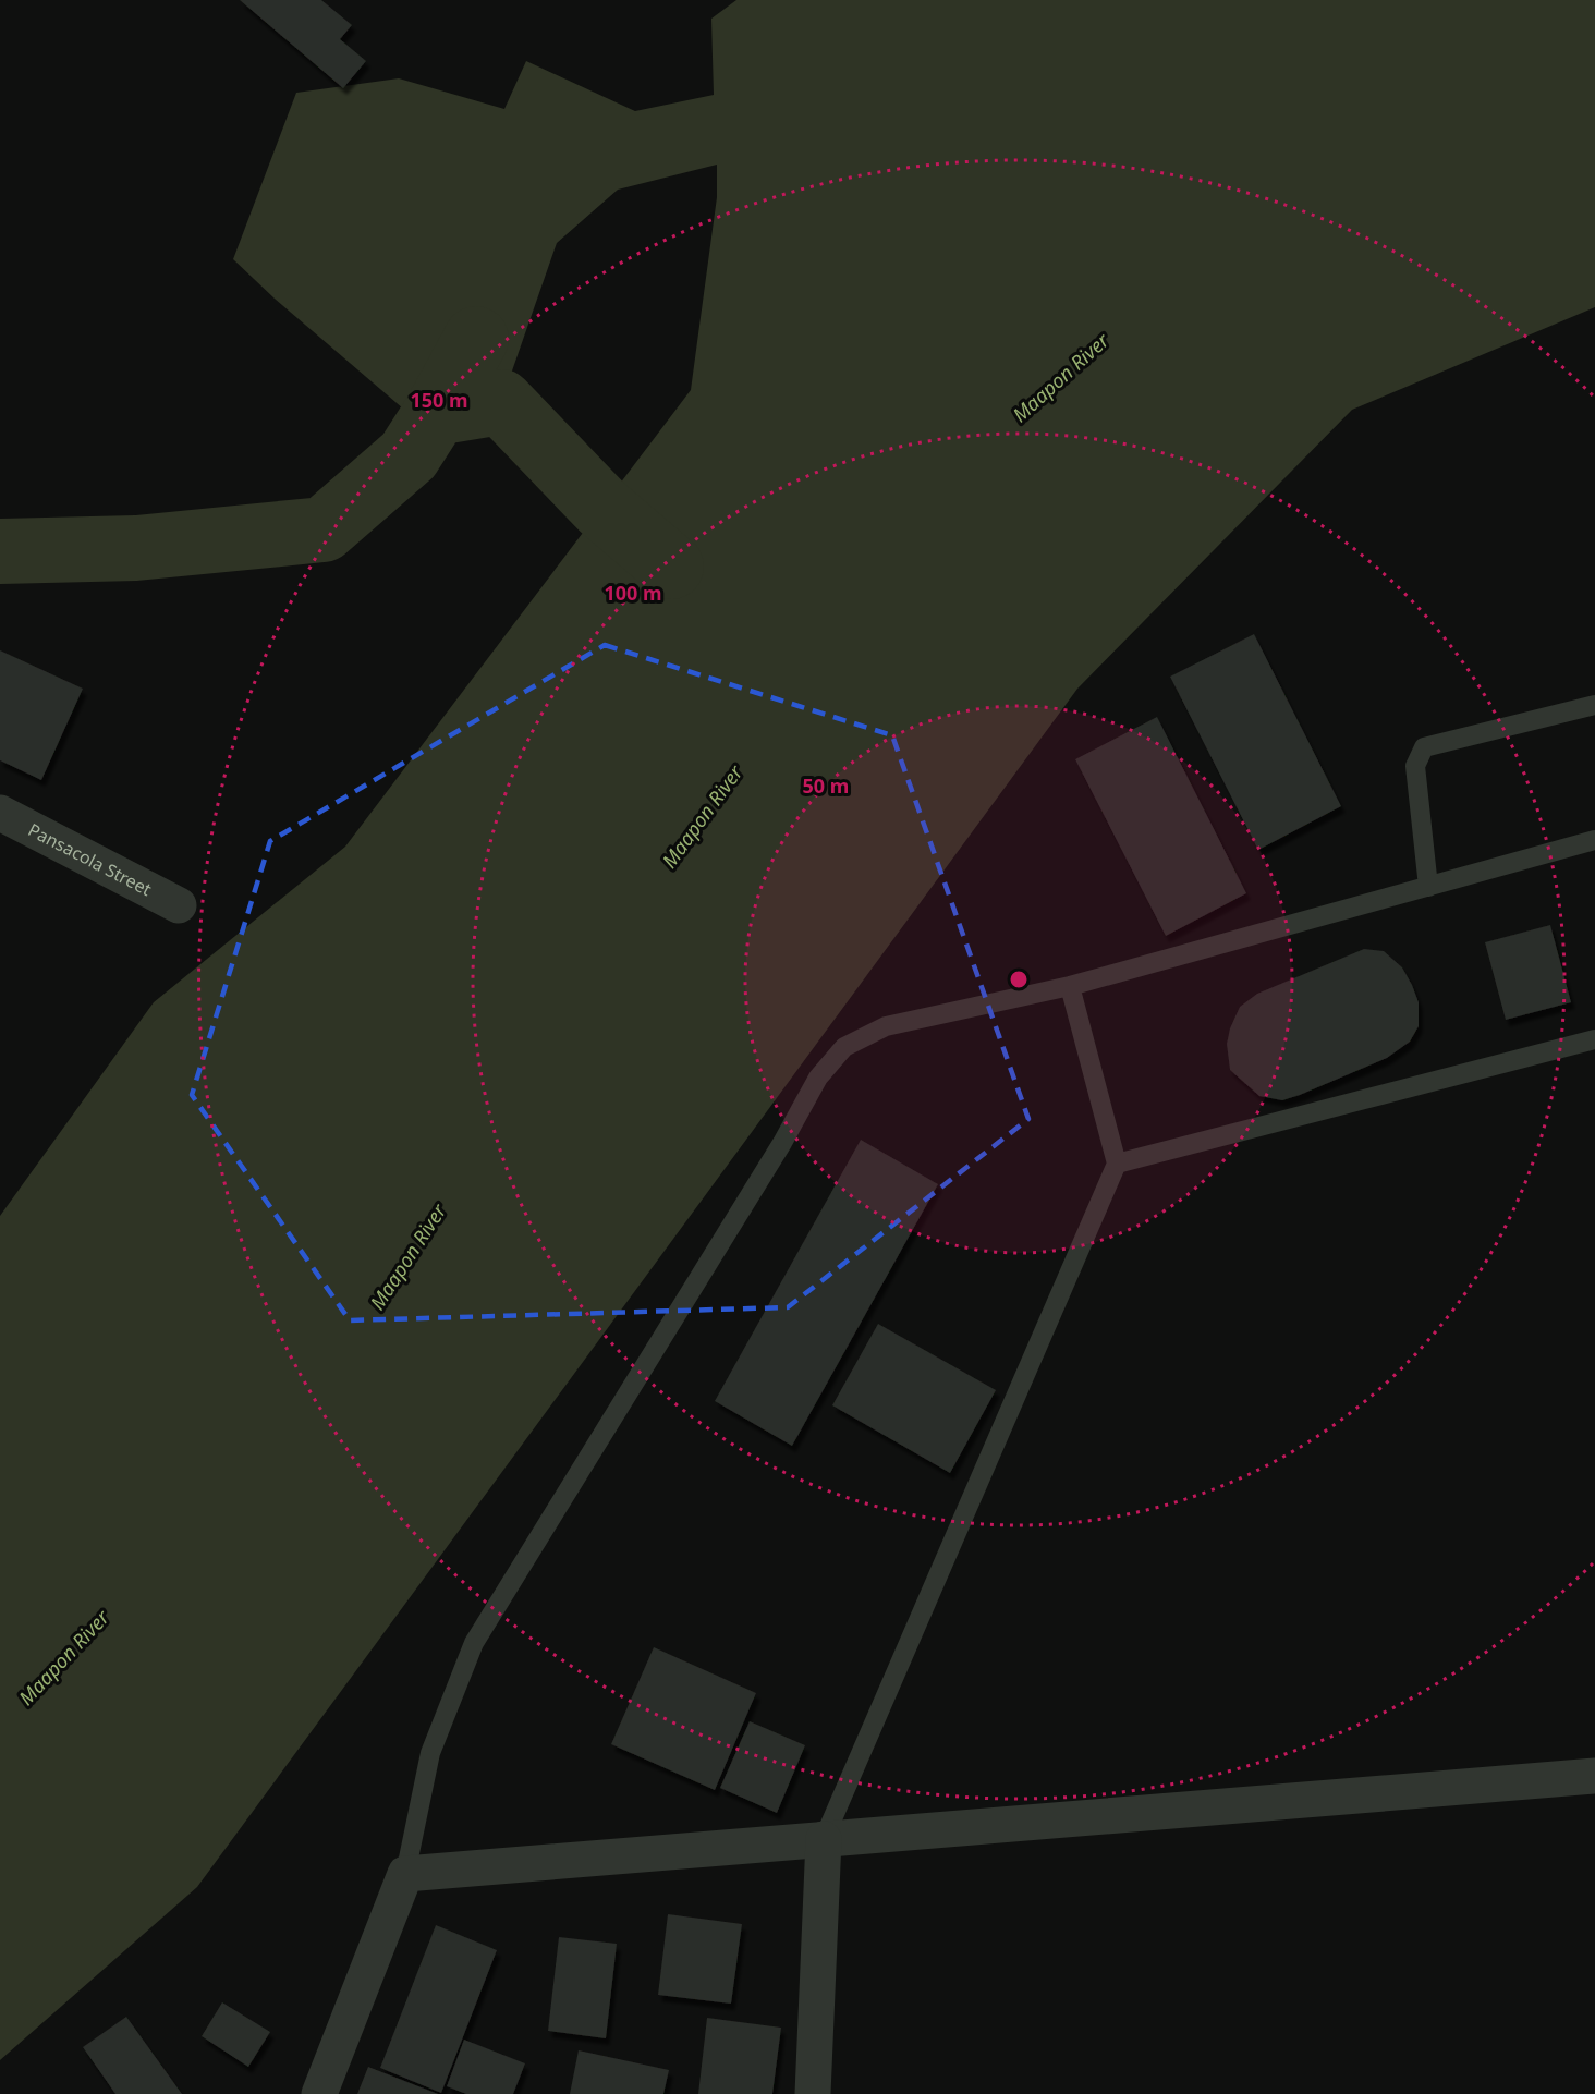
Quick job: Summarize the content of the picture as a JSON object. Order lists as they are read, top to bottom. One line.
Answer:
{"streets":{"street":["Pansacola Street"]},"water":["Maapon River"],"rings":["150 m","100 m","50 m"]}
